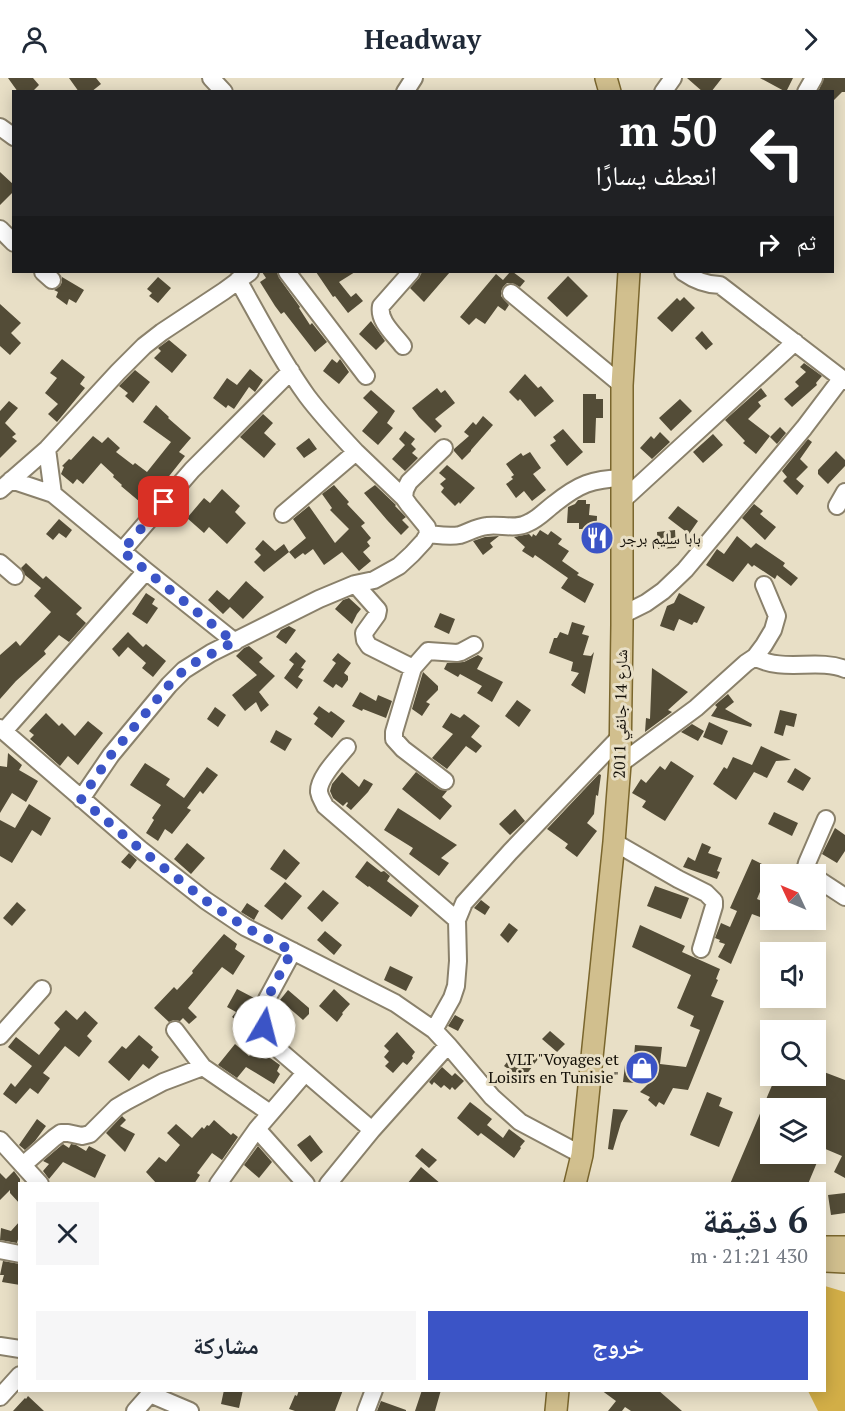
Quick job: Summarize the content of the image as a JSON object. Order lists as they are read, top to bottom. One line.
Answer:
{"streets":{"main road":["شارع 14 جانفي 2011"]},"places":{"restaurant":["بابا سليم برجر"],"shop":["VLT \"Voyages et Loisirs en Tunisie\""]},"north":"top left","page":{"header":"Headway","turn":["50 m","انعطف يسارًا"],"then":"ثم","heading":["6 دقيقة","430 m · 21:21"],"buttons":["خروج","مشاركة"]}}
